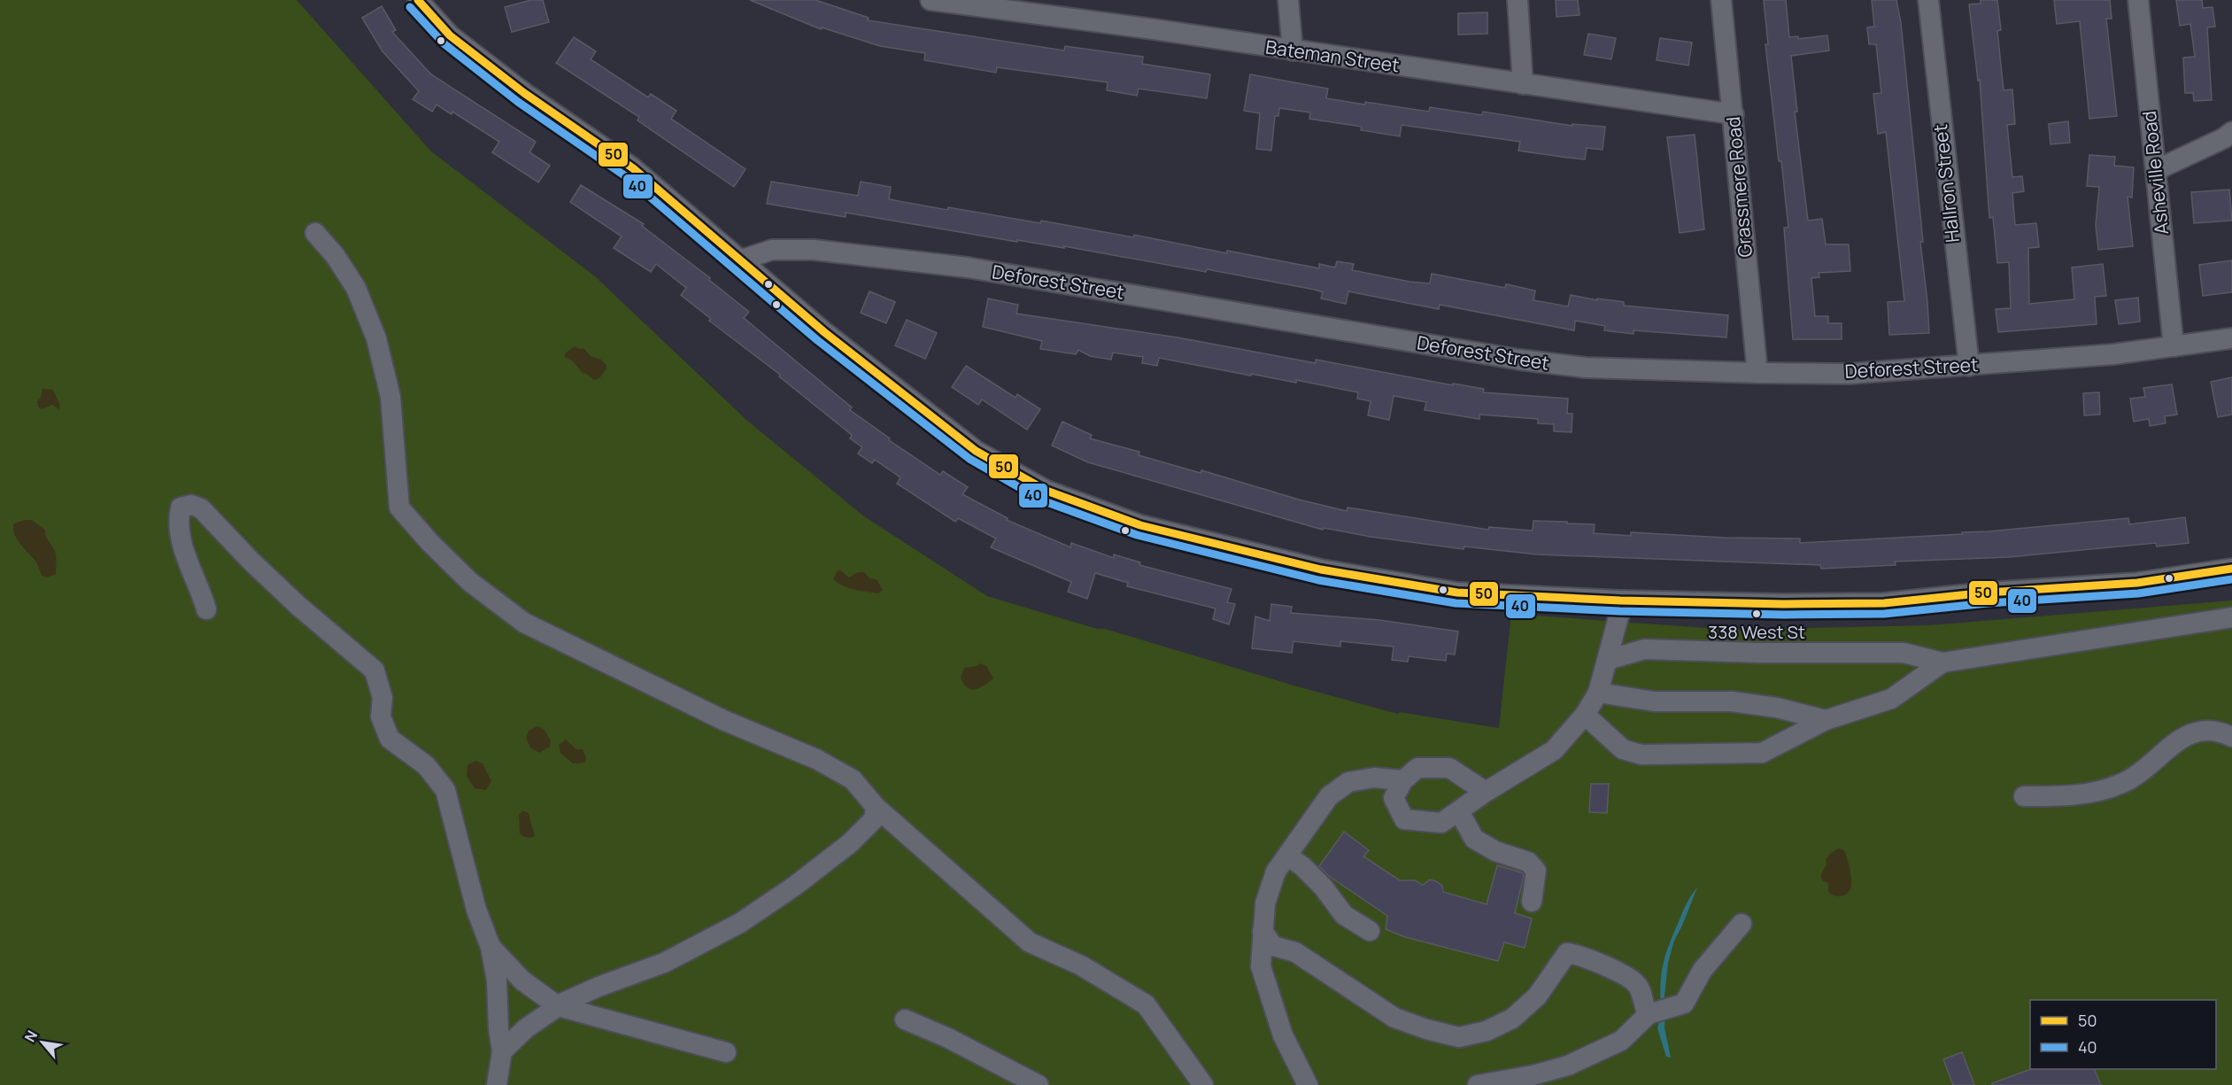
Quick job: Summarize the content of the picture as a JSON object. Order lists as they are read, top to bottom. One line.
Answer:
{"streets":{"street":["Bateman Street","Asheville Road","Hallron Street","Grassmere Road","Deforest Street"]},"crossings":[["Bateman Street","Grassmere Road"],["Asheville Road","Deforest Street"],["Hallron Street","Deforest Street"],["Grassmere Road","Deforest Street"]],"places":["338 West St"],"lines":["transit line 50","transit line 40"],"legend":["50","40"],"north":"top left"}
